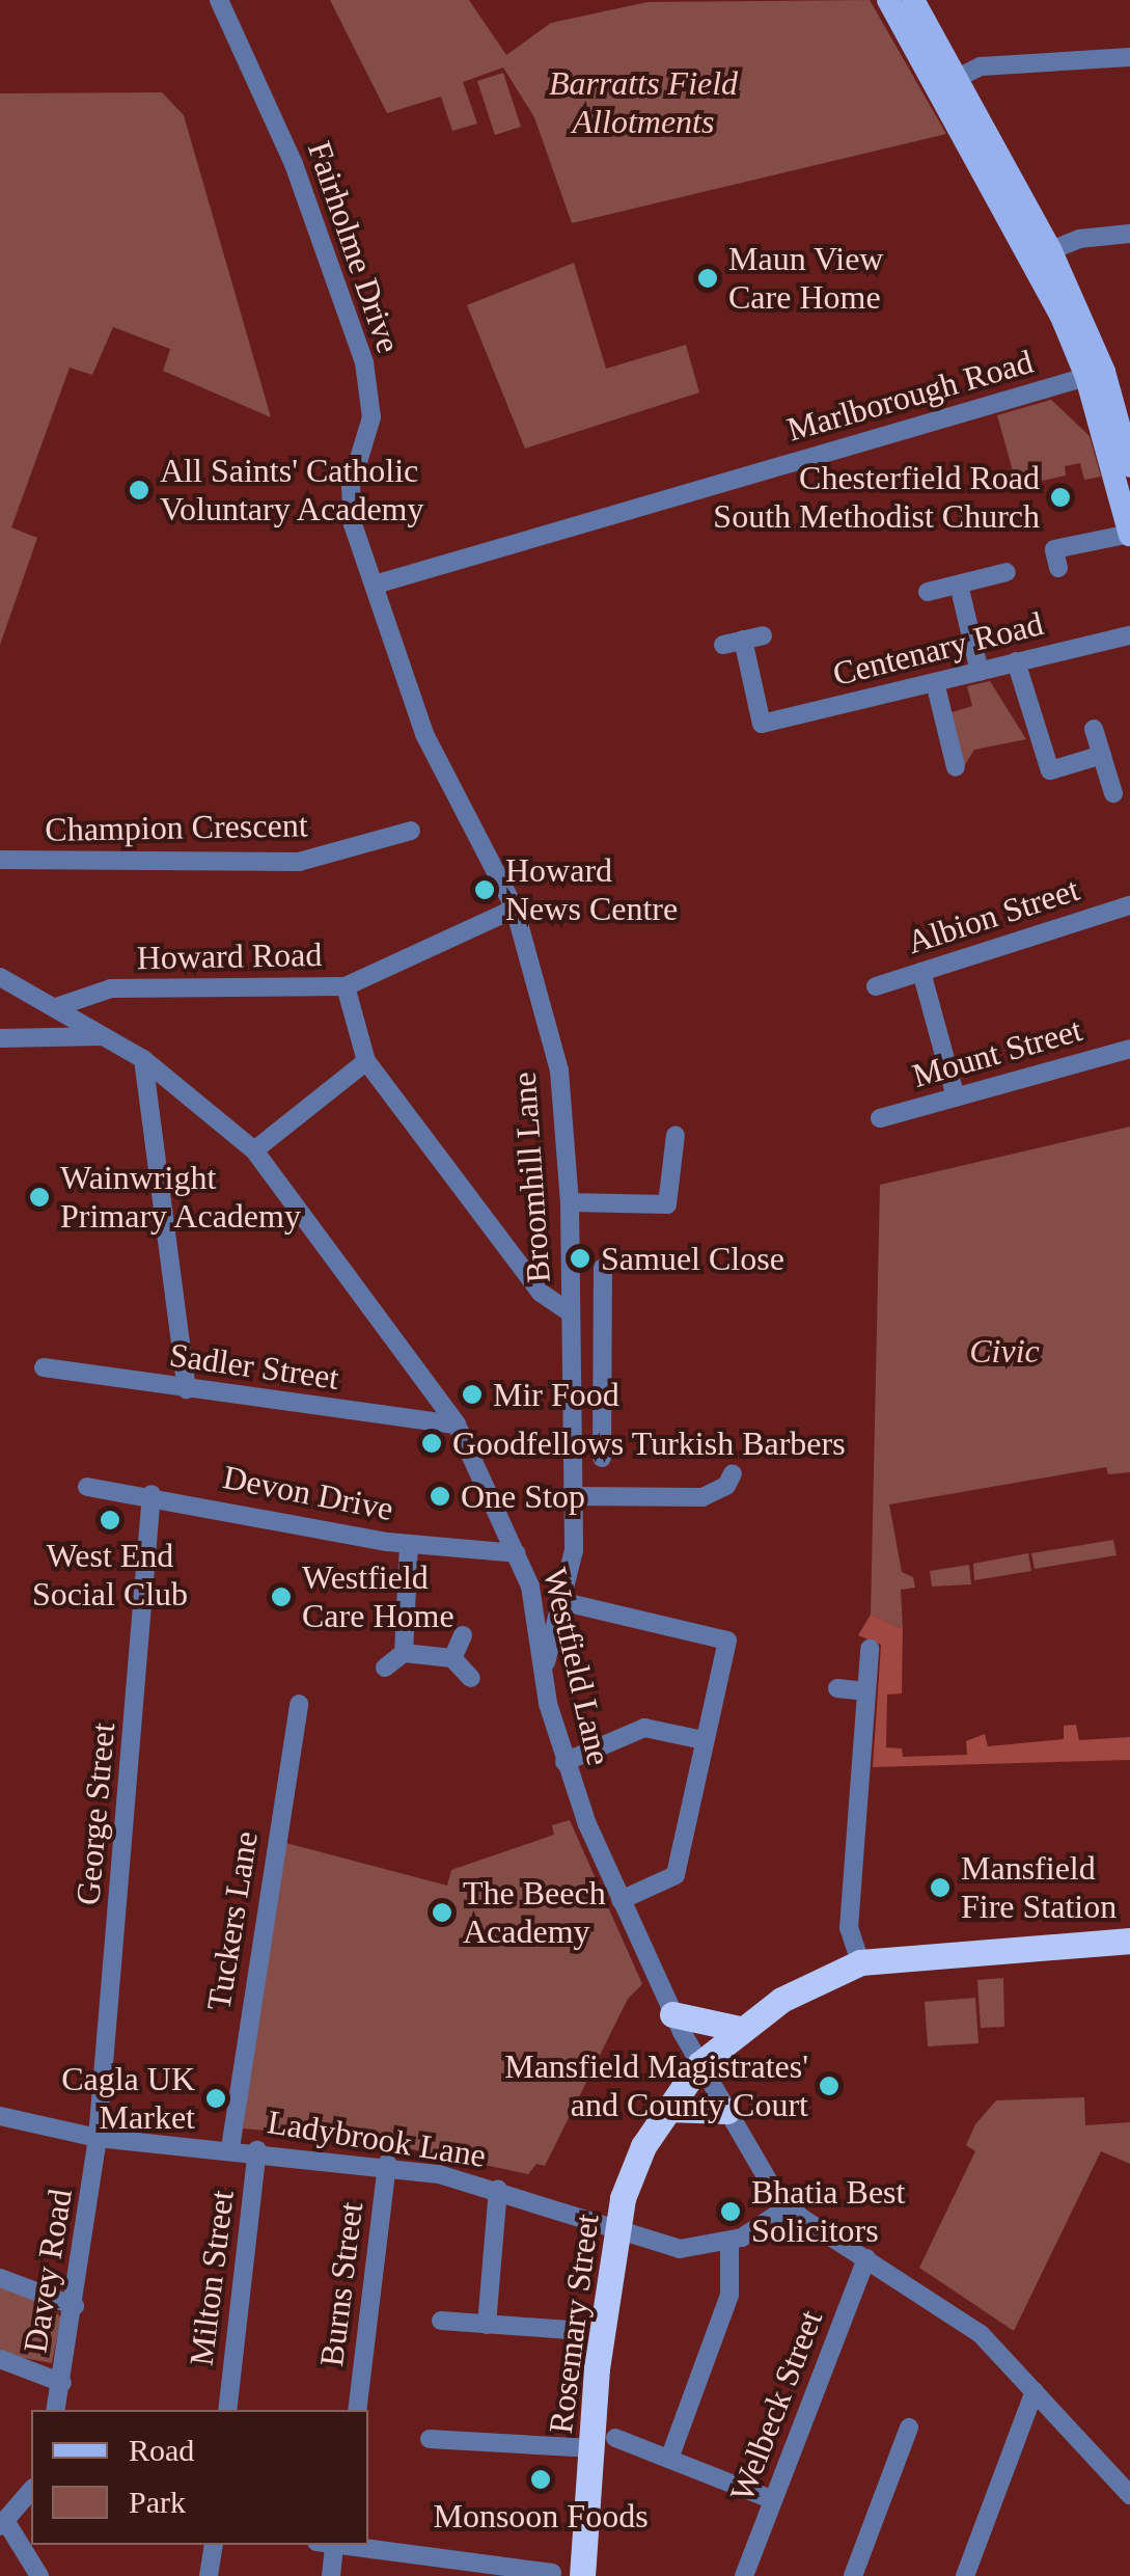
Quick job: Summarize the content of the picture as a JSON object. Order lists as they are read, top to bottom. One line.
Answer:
{"streets":{"highway":["Rosemary Street"],"street":["Fairholme Drive","Marlborough Road","Centenary Road","Champion Crescent","Albion Street","Howard Road","Mount Street","Broomhill Lane","Sadler Street","Devon Drive","Westfield Lane","George Street","Tuckers Lane","Ladybrook Lane","Davey Road","Milton Street","Burns Street","Welbeck Street"]},"crossings":[["Fairholme Drive","Marlborough Road"],["Fairholme Drive","Broomhill Lane"],["Marlborough Road","Broomhill Lane"],["Howard Road","Broomhill Lane"],["Howard Road","Westfield Lane"],["Broomhill Lane","Westfield Lane"],["Sadler Street","Westfield Lane"],["Devon Drive","Westfield Lane"],["Devon Drive","George Street"],["Westfield Lane","Ladybrook Lane"],["Westfield Lane","Rosemary Street"],["Westfield Lane","Welbeck Street"],["George Street","Ladybrook Lane"],["George Street","Davey Road"],["Tuckers Lane","Ladybrook Lane"],["Ladybrook Lane","Davey Road"],["Ladybrook Lane","Milton Street"],["Ladybrook Lane","Burns Street"],["Ladybrook Lane","Rosemary Street"]],"parks":["Barratts Field Allotments","Civic"],"places":["Maun View Care Home","All Saints' Catholic Voluntary Academy","Chesterfield Road South Methodist Church","Howard News Centre","Wainwright Primary Academy","Samuel Close","Mir Food","Goodfellows Turkish Barbers","One Stop","West End Social Club","Westfield Care Home","Mansfield Fire Station","The Beech Academy","Mansfield Magistrates' and County Court","Cagla UK Market","Bhatia Best Solicitors","Monsoon Foods"],"legend":["Road","Park"]}
